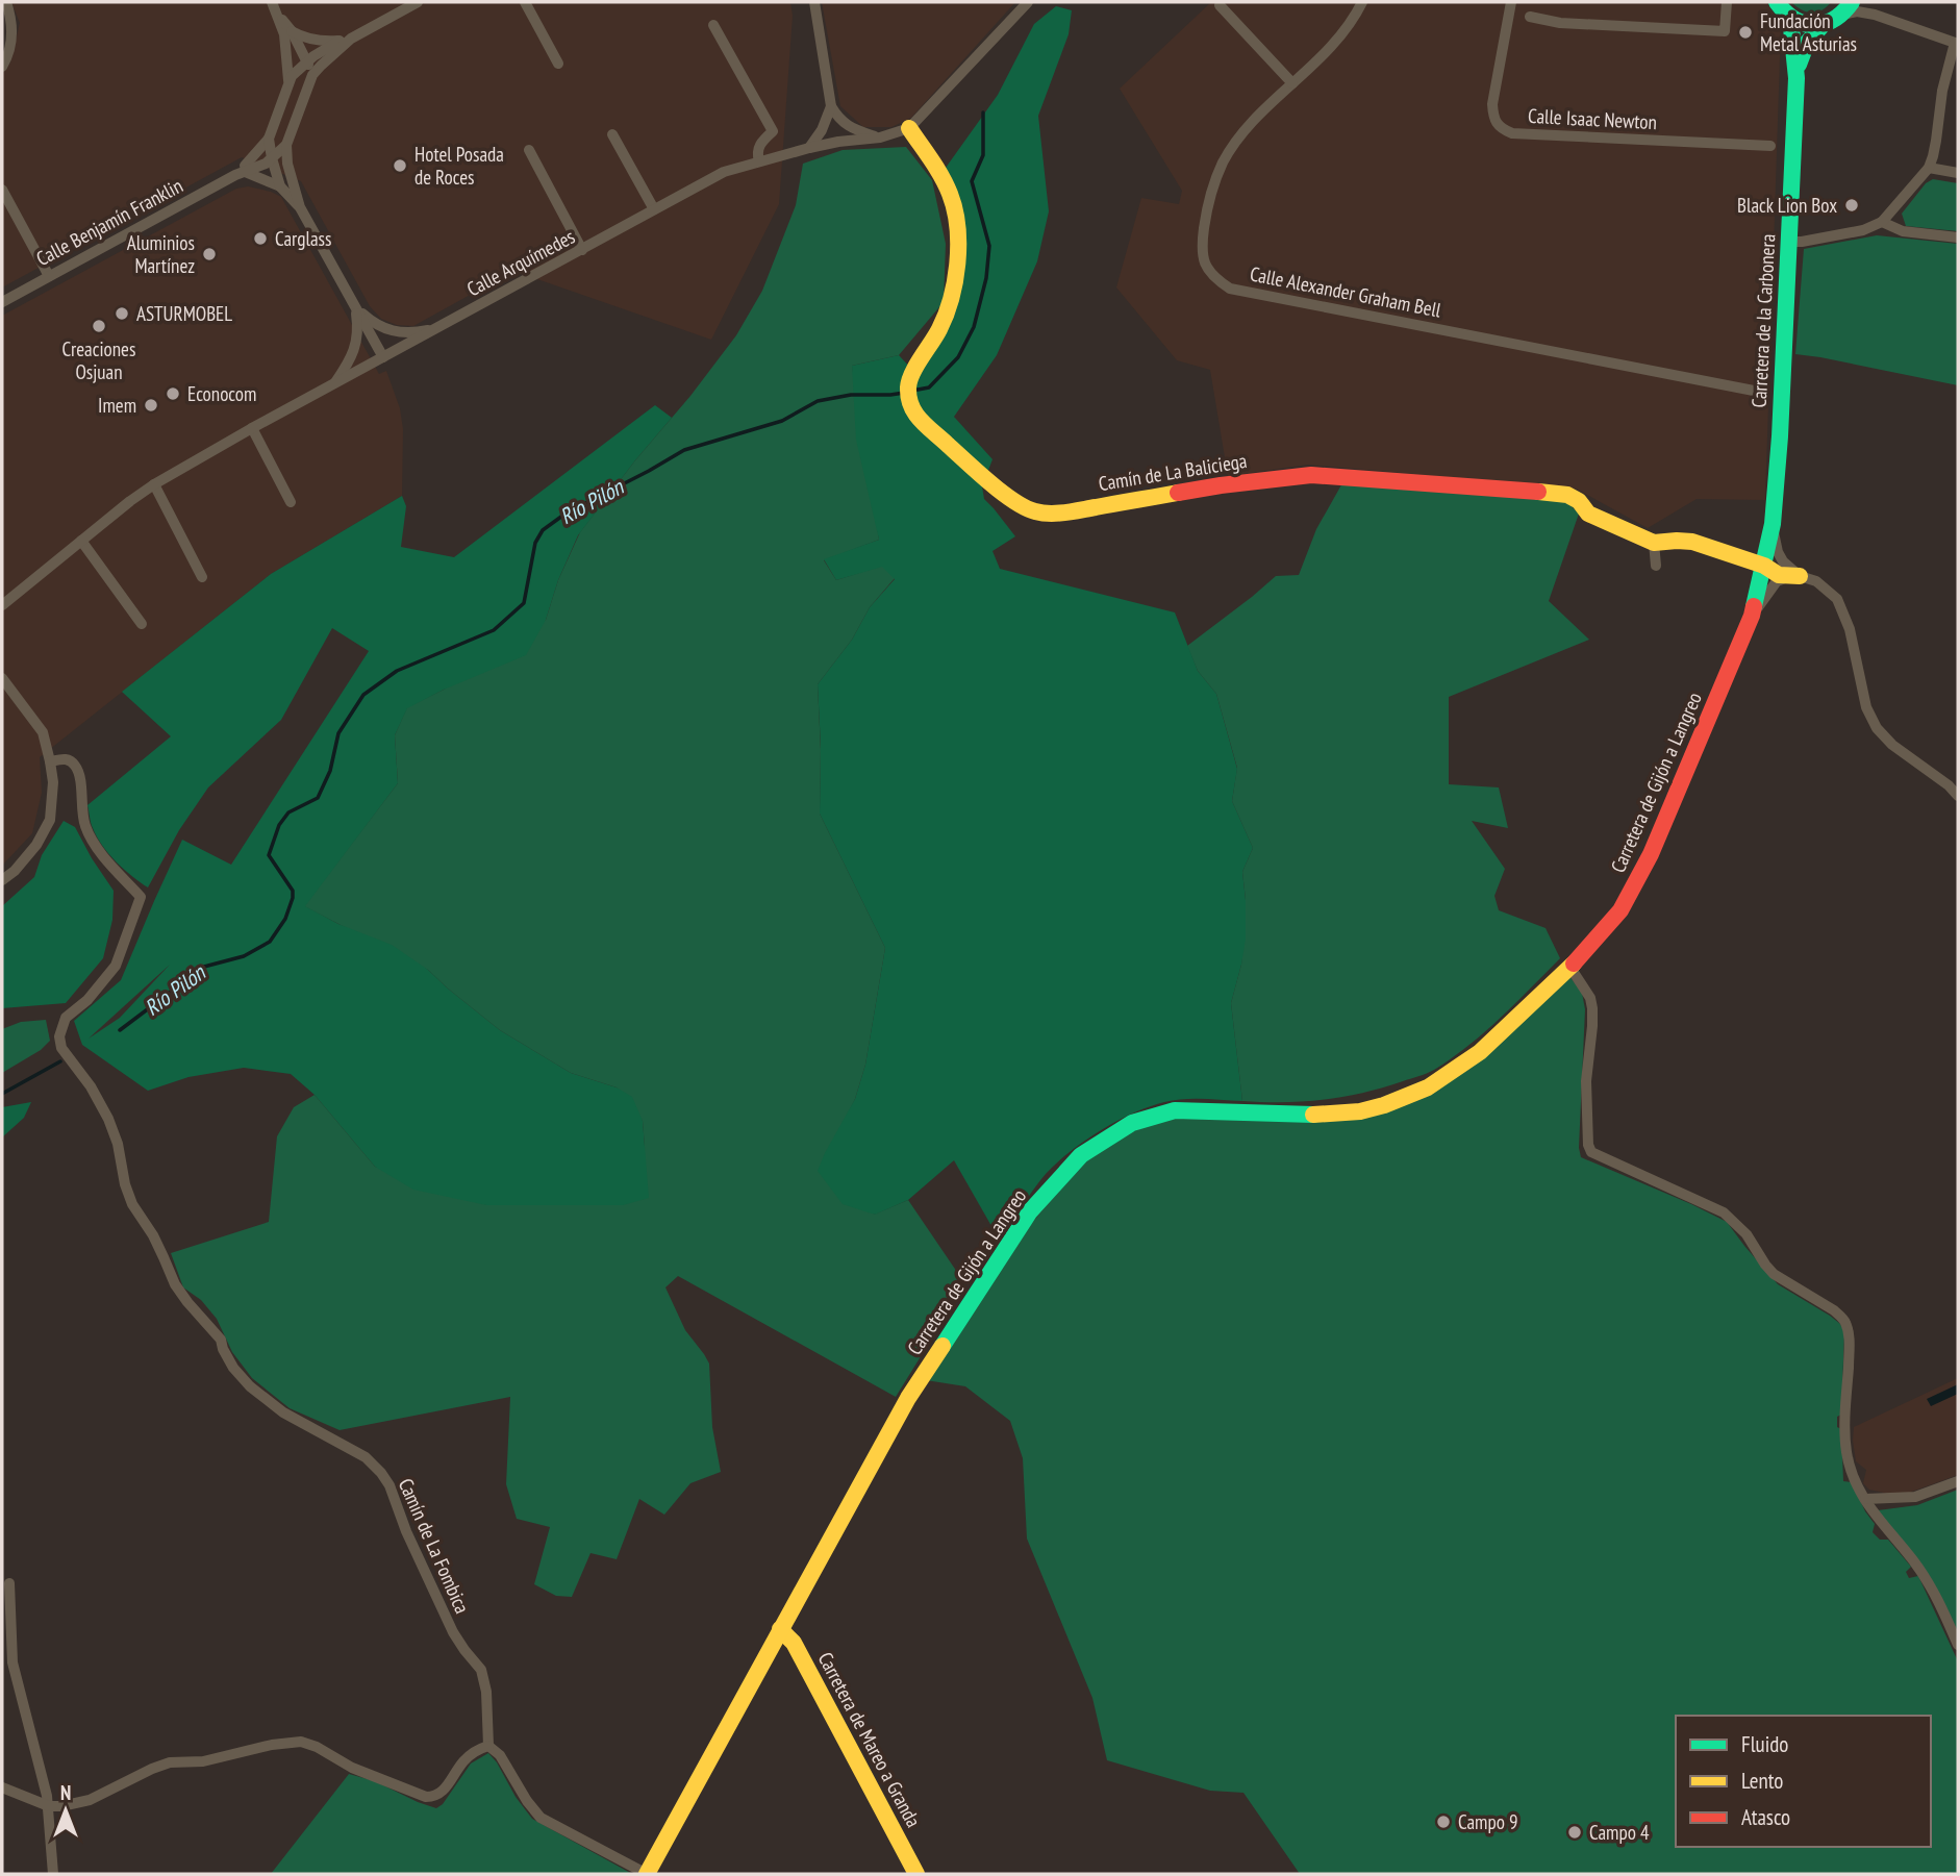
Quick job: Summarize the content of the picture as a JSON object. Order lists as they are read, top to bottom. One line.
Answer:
{"streets":{"street":["Calle Isaac Newton","Calle Benjamín Franklin","Calle Arquímedes","Calle Alexander Graham Bell","Carretera de la Carbonera","Camín de La Baliciega","Carretera de Gijón a Langreo","Camín de La Fombica","Carretera de Mareo a Granda"]},"crossings":[["Calle Arquímedes","Camín de La Baliciega"],["Carretera de la Carbonera","Camín de La Baliciega"],["Carretera de la Carbonera","Carretera de Gijón a Langreo"],["Camín de La Baliciega","Carretera de Gijón a Langreo"],["Carretera de Gijón a Langreo","Carretera de Mareo a Granda"]],"water":["Río Pilón"],"places":["Fundación Metal Asturias","Hotel Posada de Roces","Black Lion Box","Carglass","Aluminios Martínez","ASTURMOBEL","Creaciones Osjuan","Econocom","Imem","Campo 9","Campo 4"],"legend":["Fluido","Lento","Atasco"],"north":"top"}
